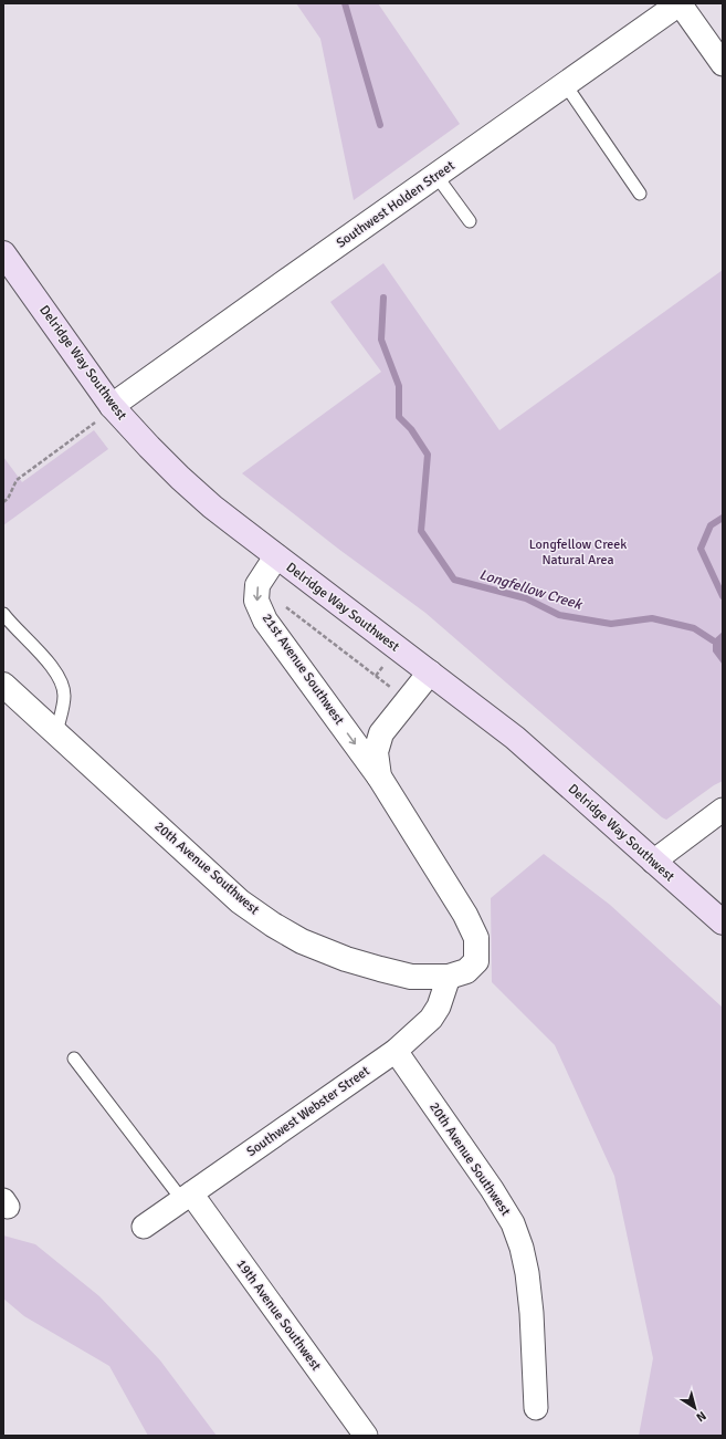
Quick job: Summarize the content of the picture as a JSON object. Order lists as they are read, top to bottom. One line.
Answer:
{"streets":{"main road":["Delridge Way Southwest"],"street":["Southwest Holden Street","21st Avenue Southwest","20th Avenue Southwest","Southwest Webster Street","19th Avenue Southwest"]},"crossings":[["Southwest Holden Street","Delridge Way Southwest"],["Delridge Way Southwest","21st Avenue Southwest"],["21st Avenue Southwest","20th Avenue Southwest"],["21st Avenue Southwest","Southwest Webster Street"],["20th Avenue Southwest","Southwest Webster Street"],["Southwest Webster Street","19th Avenue Southwest"]],"one_way":["21st Avenue Southwest"],"water":["Longfellow Creek"],"parks":["Longfellow Creek Natural Area"],"north":"bottom right"}
